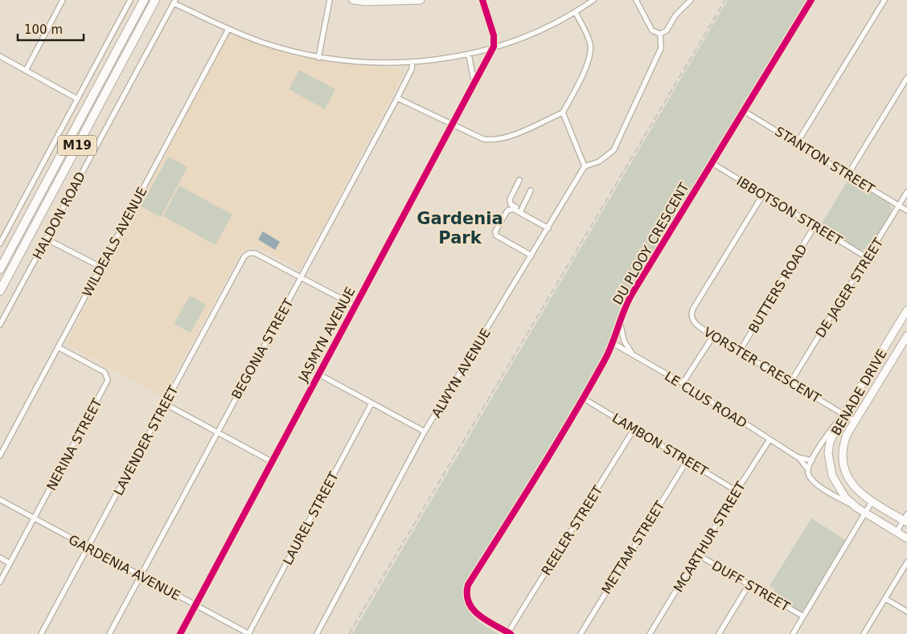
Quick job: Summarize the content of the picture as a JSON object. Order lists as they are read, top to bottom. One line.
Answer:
{"streets":{"highway":["M19"],"street":["STANTON STREET","IBBOTSON STREET","HALDON ROAD","WILDEALS AVENUE","DU PLOOY CRESCENT","DE JAGER STREET","BUTTERS ROAD","JASMYN AVENUE","BEGONIA STREET","VORSTER CRESCENT","ALWYN AVENUE","BENADE DRIVE","LE CLUS ROAD","LAVENDER STREET","NERINA STREET","LAMBON STREET","LAUREL STREET","REELER STREET","MCARTHUR STREET","METTAM STREET","GARDENIA AVENUE","DUFF STREET"]},"crossings":[["STANTON STREET","DU PLOOY CRESCENT"],["STANTON STREET","DE JAGER STREET"],["IBBOTSON STREET","DU PLOOY CRESCENT"],["IBBOTSON STREET","DE JAGER STREET"],["IBBOTSON STREET","BUTTERS ROAD"],["IBBOTSON STREET","VORSTER CRESCENT"],["WILDEALS AVENUE","NERINA STREET"],["DU PLOOY CRESCENT","LE CLUS ROAD"],["DU PLOOY CRESCENT","LAMBON STREET"],["DU PLOOY CRESCENT","REELER STREET"],["DE JAGER STREET","VORSTER CRESCENT"],["BUTTERS ROAD","VORSTER CRESCENT"],["JASMYN AVENUE","GARDENIA AVENUE"],["BEGONIA STREET","LAVENDER STREET"],["BEGONIA STREET","GARDENIA AVENUE"],["VORSTER CRESCENT","BENADE DRIVE"],["BENADE DRIVE","LE CLUS ROAD"],["LE CLUS ROAD","MCARTHUR STREET"],["LAVENDER STREET","GARDENIA AVENUE"],["NERINA STREET","GARDENIA AVENUE"],["LAMBON STREET","REELER STREET"],["LAMBON STREET","MCARTHUR STREET"],["LAMBON STREET","METTAM STREET"],["LAUREL STREET","GARDENIA AVENUE"],["MCARTHUR STREET","DUFF STREET"]],"districts":["Gardenia Park"],"scale_bar":"100 m"}
